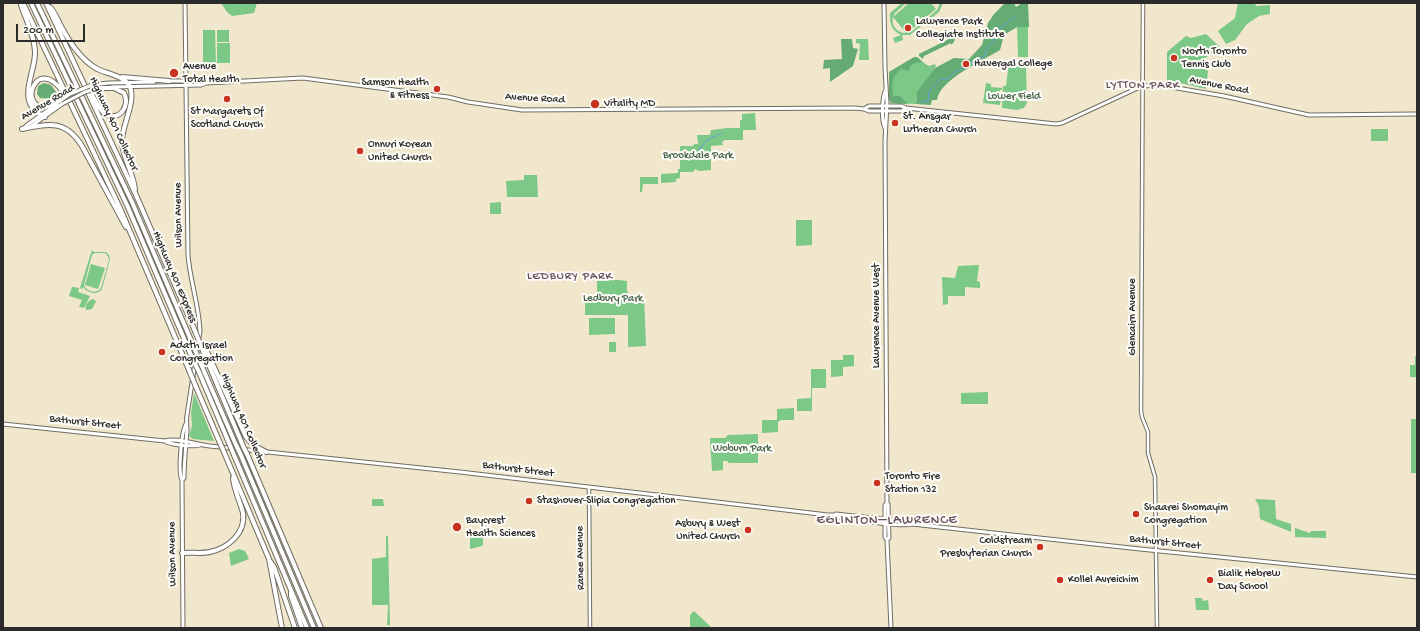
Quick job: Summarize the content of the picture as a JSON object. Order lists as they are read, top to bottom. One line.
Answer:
{"streets":{"highway":["Highway 401 Collector","Highway 401 Express"],"main road":["Avenue Road","Wilson Avenue","Lawrence Avenue West","Bathurst Street"],"street":["Glencairn Avenue","Ranee Avenue"]},"crossings":[["Avenue Road","Wilson Avenue"],["Avenue Road","Lawrence Avenue West"],["Avenue Road","Glencairn Avenue"],["Wilson Avenue","Bathurst Street"],["Lawrence Avenue West","Bathurst Street"],["Glencairn Avenue","Bathurst Street"],["Bathurst Street","Ranee Avenue"]],"districts":["LYTTON PARK","LEDBURY PARK","EGLINTON–LAWRENCE"],"parks":["Lower Field","Brookdale Park","Ledbury Park","Woburn Park"],"places":["Lawrence Park Collegiate Institute","North Toronto Tennis Club","Havergal College","Avenue Total Health","Samson Health & Fitness","St Margarets Of Scotland Church","Vitality MD","St. Ansgar Lutheran Church","Onnuri Korean United Church","Adath Israel Congregation","Toronto Fire Station 132","Stashover-Slipia Congregation","Shaarei Shomayim Congregation","Baycrest Health Sciences","Asbury & West United Church","Coldstream Presbyterian Church","Kollel Avreichim","Bialik Hebrew Day School"],"scale_bar":"200 m"}
